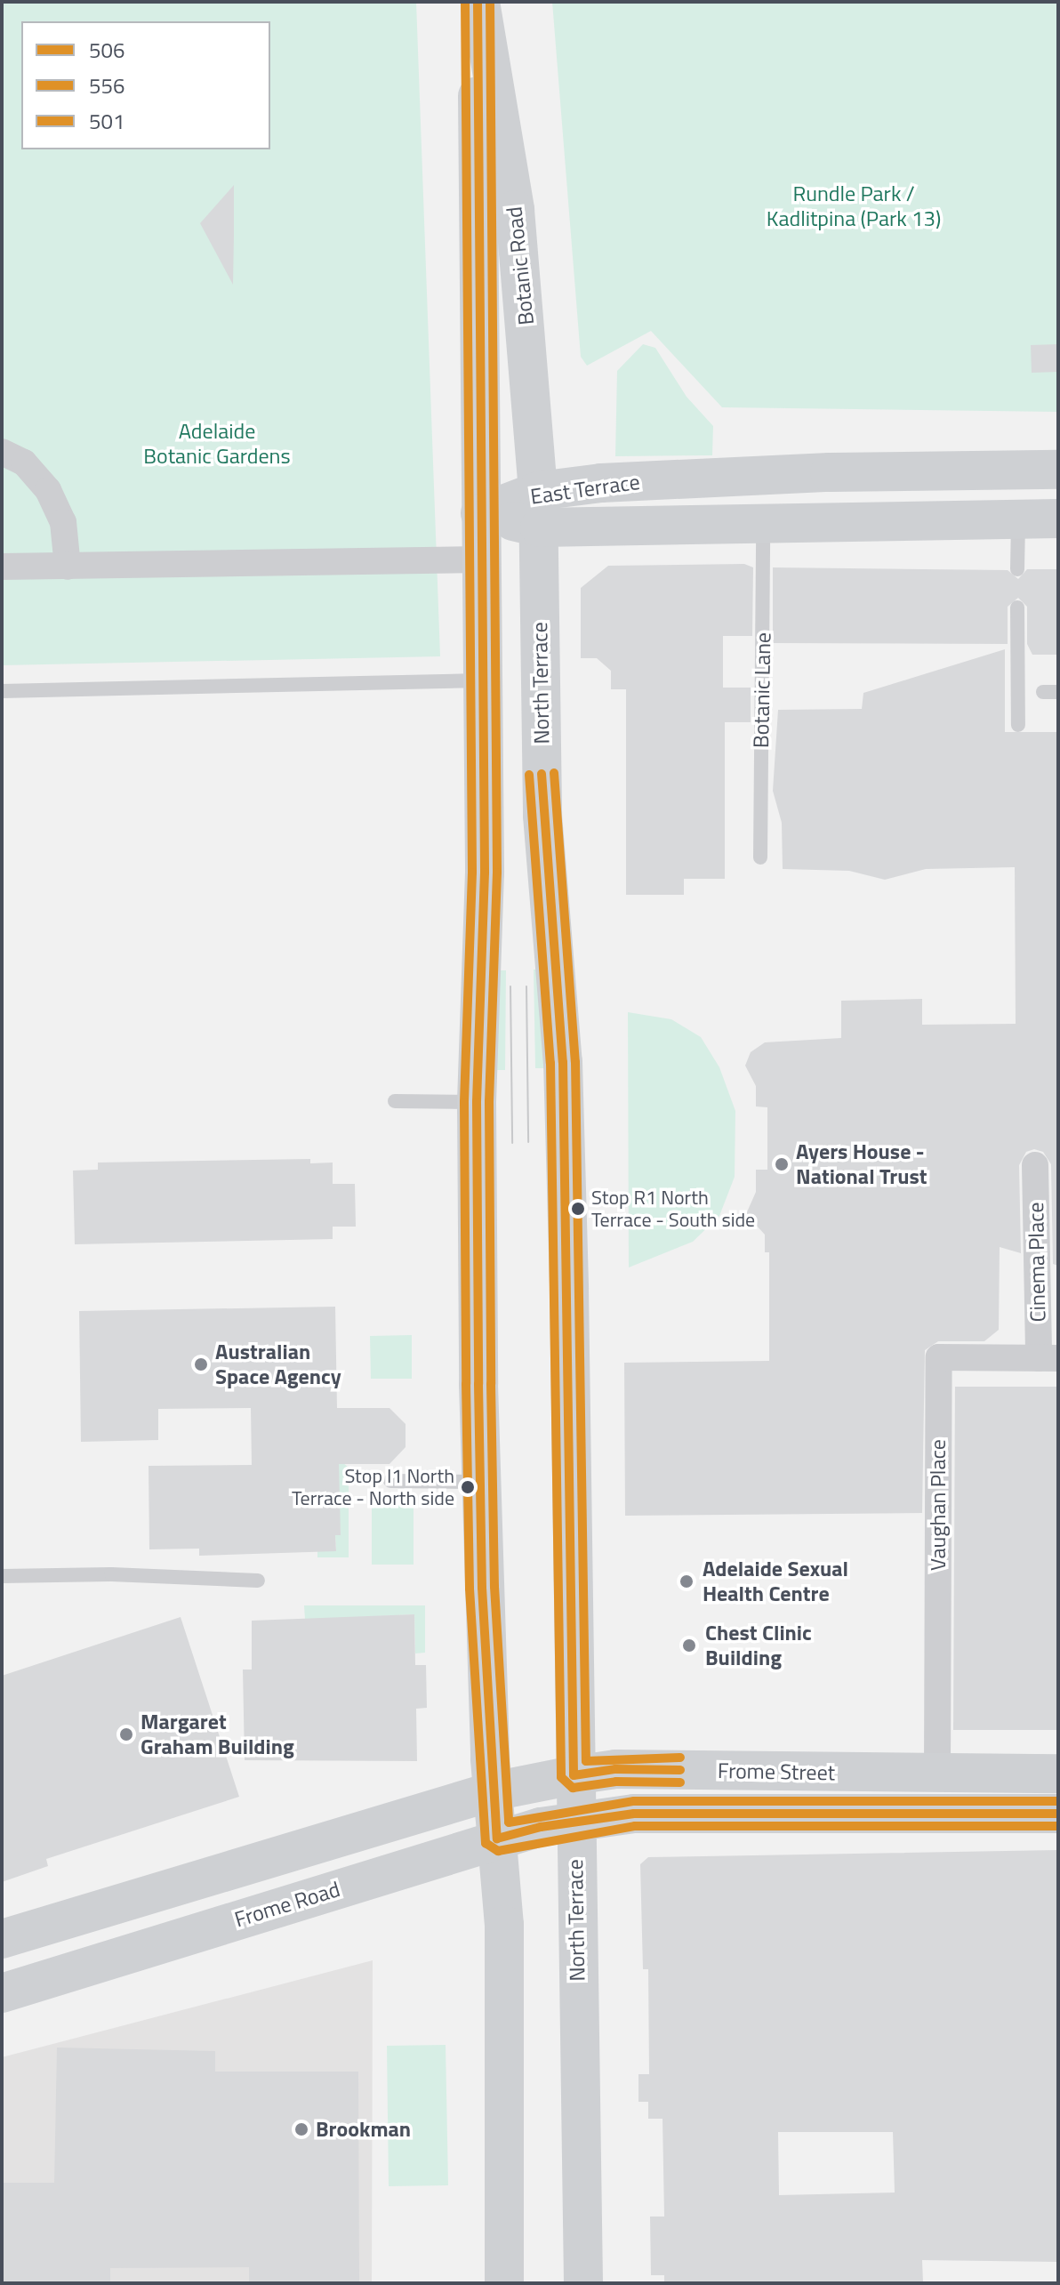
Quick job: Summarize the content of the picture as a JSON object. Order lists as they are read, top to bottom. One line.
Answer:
{"streets":{"main road":["Botanic Road","East Terrace","North Terrace","Frome Street","Frome Road"],"street":["Cinema Place","Vaughan Place"],"lane":["Botanic Lane"]},"crossings":[["Botanic Road","East Terrace"],["Botanic Road","North Terrace"],["East Terrace","North Terrace"],["East Terrace","Botanic Lane"],["North Terrace","Frome Street"],["North Terrace","Frome Road"],["Cinema Place","Vaughan Place"],["Vaughan Place","Frome Street"],["Frome Street","Frome Road"]],"parks":["Rundle Park / Kadlitpina (Park 13)","Adelaide Botanic Gardens"],"places":["Ayers House - National Trust","Stop R1 North Terrace - South side","Australian Space Agency","Stop I1 North Terrace - North side","Adelaide Sexual Health Centre","Chest Clinic Building","Margaret Graham Building","Brookman"],"lines":["transit line 506","transit line 556","transit line 501"],"legend":["506","556","501"]}
